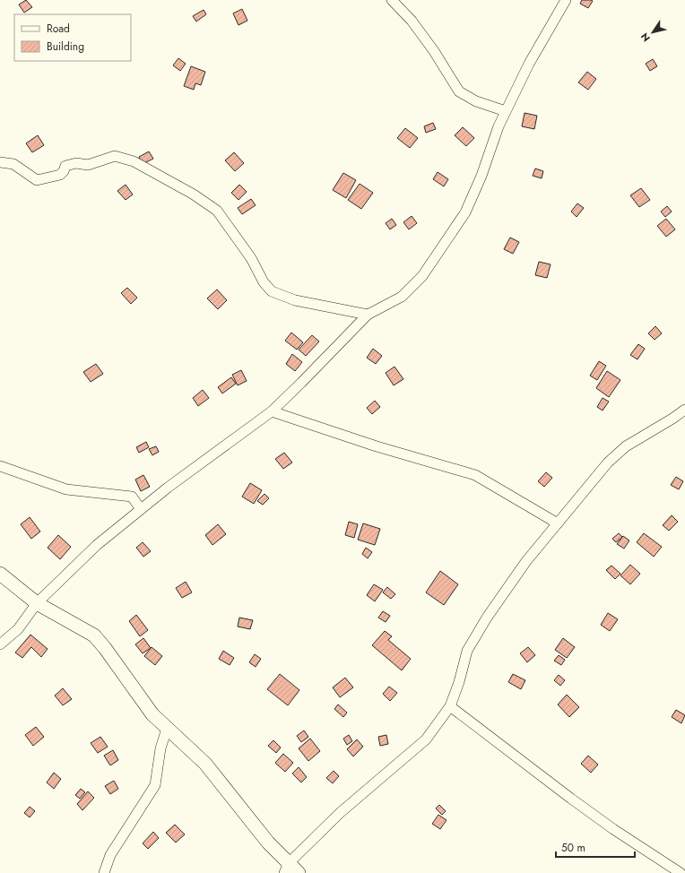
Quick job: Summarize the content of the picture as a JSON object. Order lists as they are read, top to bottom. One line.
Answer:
{"legend":["Road","Building"],"scale_bar":"50 m","north":"bottom left"}
